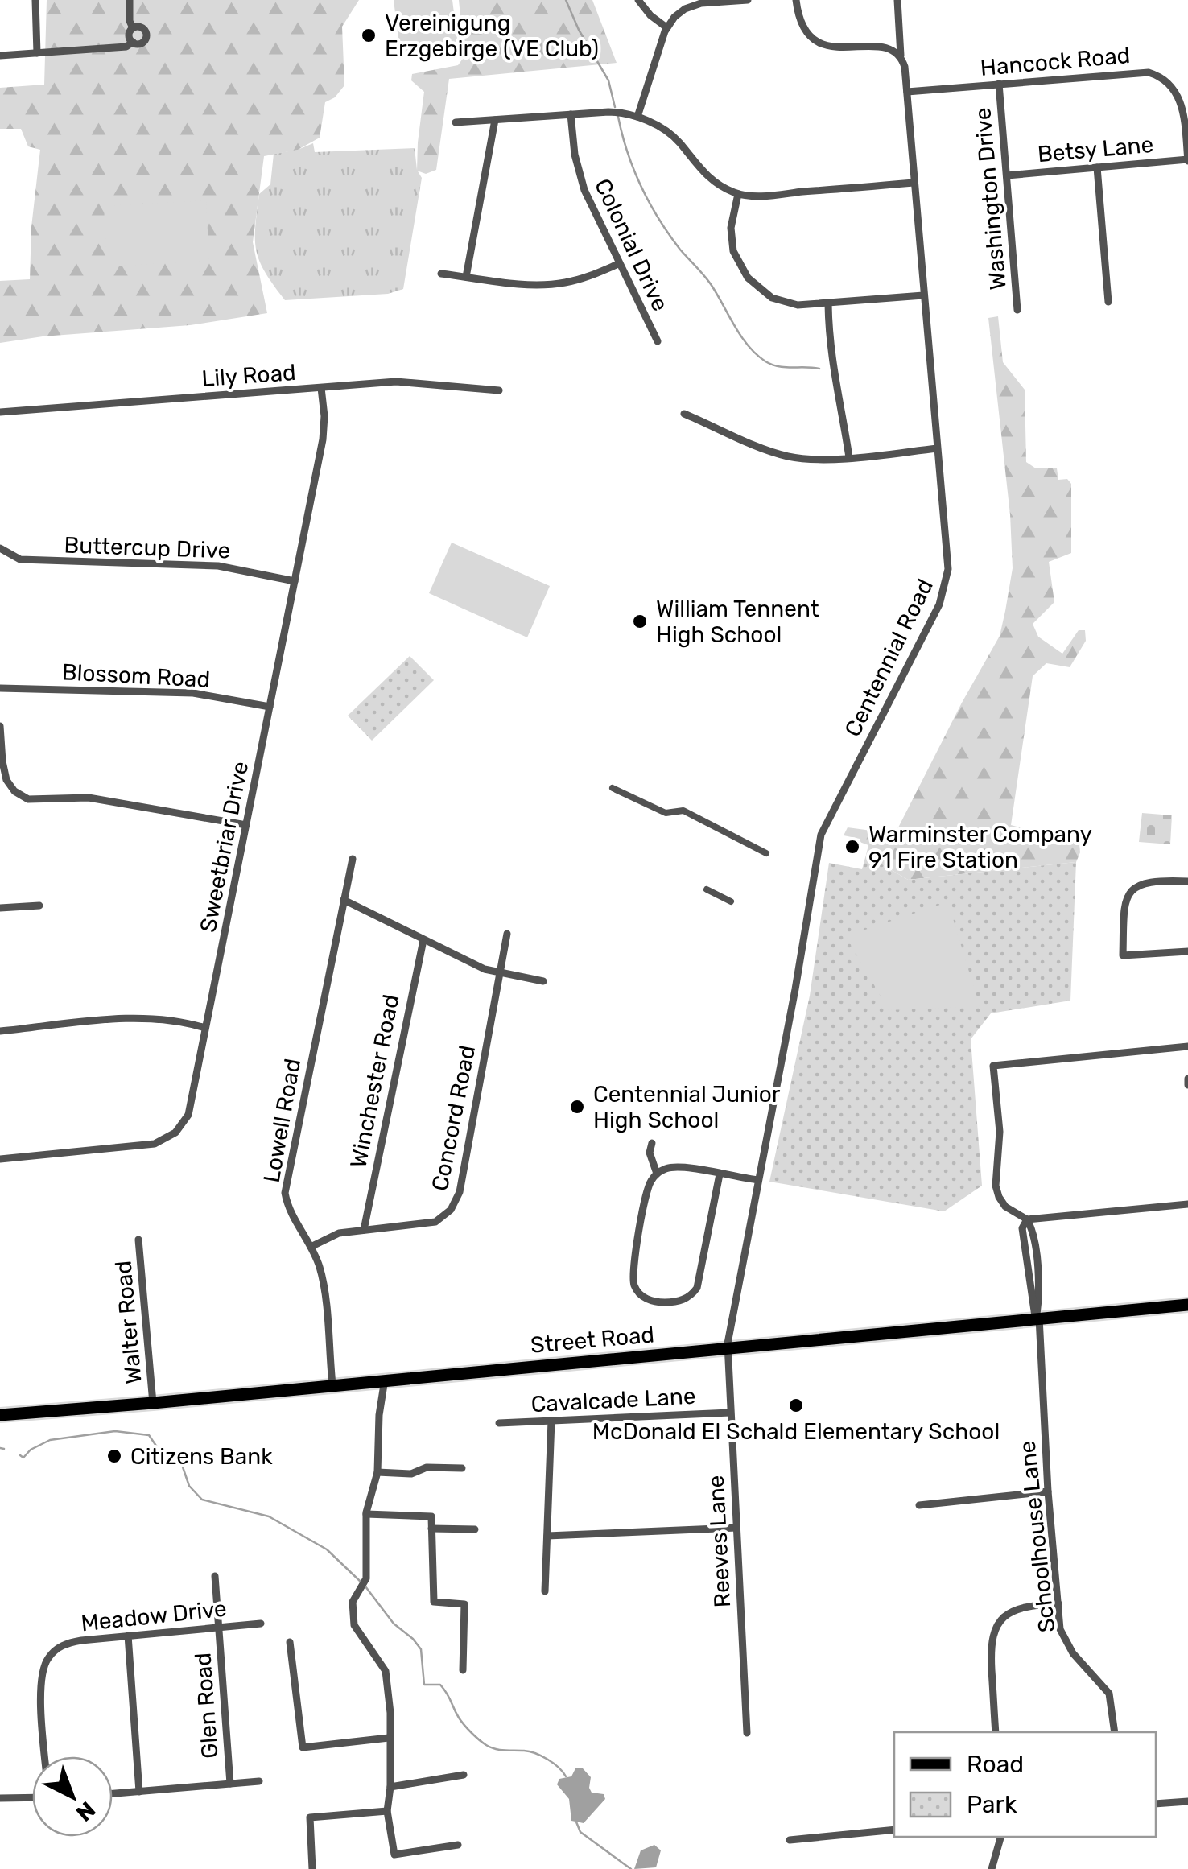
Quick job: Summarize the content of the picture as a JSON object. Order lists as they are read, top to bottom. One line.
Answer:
{"streets":{"main road":["Street Road"],"street":["Hancock Road","Betsy Lane","Washington Drive","Colonial Drive","Lily Road","Buttercup Drive","Centennial Road","Blossom Road","Sweetbriar Drive","Winchester Road","Concord Road","Lowell Road","Walter Road","Cavalcade Lane","Schoolhouse Lane","Reeves Lane","Meadow Drive","Glen Road"]},"crossings":[["Hancock Road","Betsy Lane"],["Hancock Road","Washington Drive"],["Hancock Road","Centennial Road"],["Betsy Lane","Washington Drive"],["Lily Road","Sweetbriar Drive"],["Buttercup Drive","Sweetbriar Drive"],["Centennial Road","Street Road"],["Centennial Road","Reeves Lane"],["Blossom Road","Sweetbriar Drive"],["Winchester Road","Concord Road"],["Concord Road","Lowell Road"],["Lowell Road","Street Road"],["Walter Road","Street Road"],["Street Road","Schoolhouse Lane"],["Street Road","Reeves Lane"],["Cavalcade Lane","Reeves Lane"],["Meadow Drive","Glen Road"]],"places":["Vereinigung Erzgebirge (VE Club)","William Tennent High School","Warminster Company 91 Fire Station","Centennial Junior High School","McDonald El Schald Elementary School","Citizens Bank"],"legend":["Road","Park"],"north":"bottom right"}
